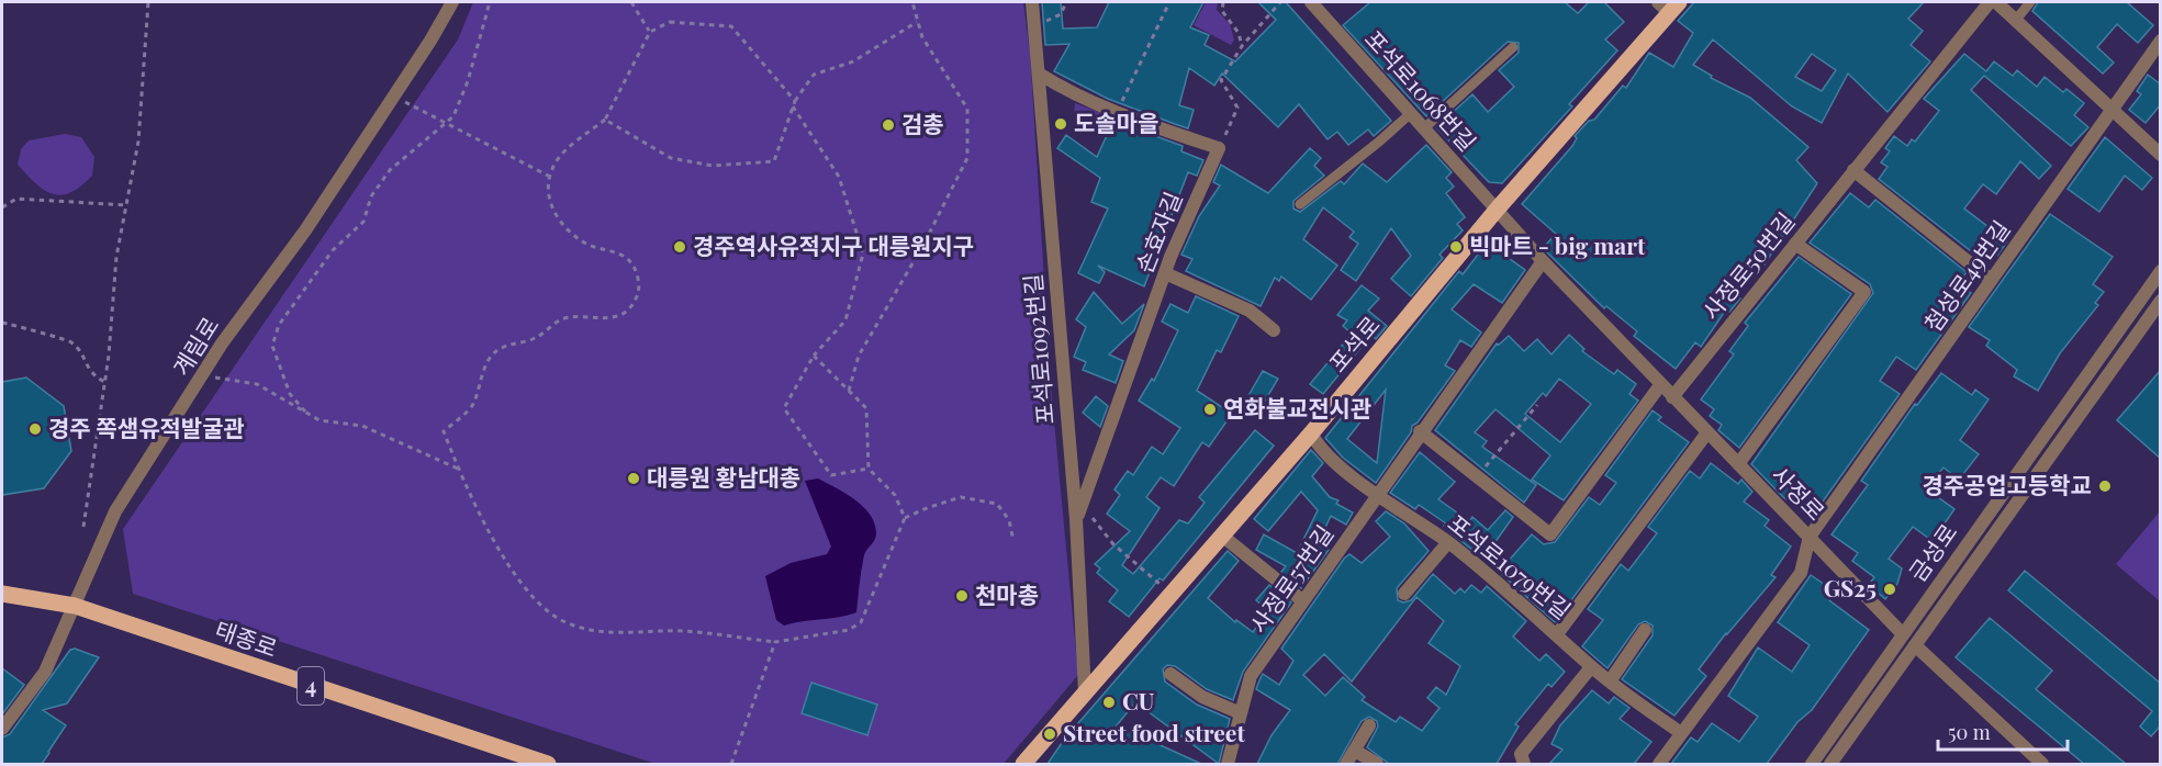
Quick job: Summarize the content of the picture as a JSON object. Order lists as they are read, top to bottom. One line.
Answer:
{"streets":{"main road":["포석로","태종로","4"],"street":["포석로1068번길","손효자길","사정로50번길","첨성로49번길","계림로","포석로1092번길","사정로","금성로","포석로1079번길","사정로57번길"]},"crossings":[["포석로1068번길","포석로"],["포석로1068번길","사정로"],["손효자길","포석로1092번길"],["사정로50번길","사정로"],["첨성로49번길","사정로"],["포석로","포석로1092번길"],["포석로","사정로"],["포석로","포석로1079번길"],["계림로","태종로"],["사정로","금성로"],["사정로","사정로57번길"],["포석로1079번길","사정로57번길"]],"places":["도솔마을","검총","경주역사유적지구 대릉원지구","빅마트 - big mart","연화불교전시관","경주 쪽샘유적발굴관","대릉원 황남대총","경주공업고등학교","GS25","천마총","CU","Street food street"],"scale_bar":"50 m"}
